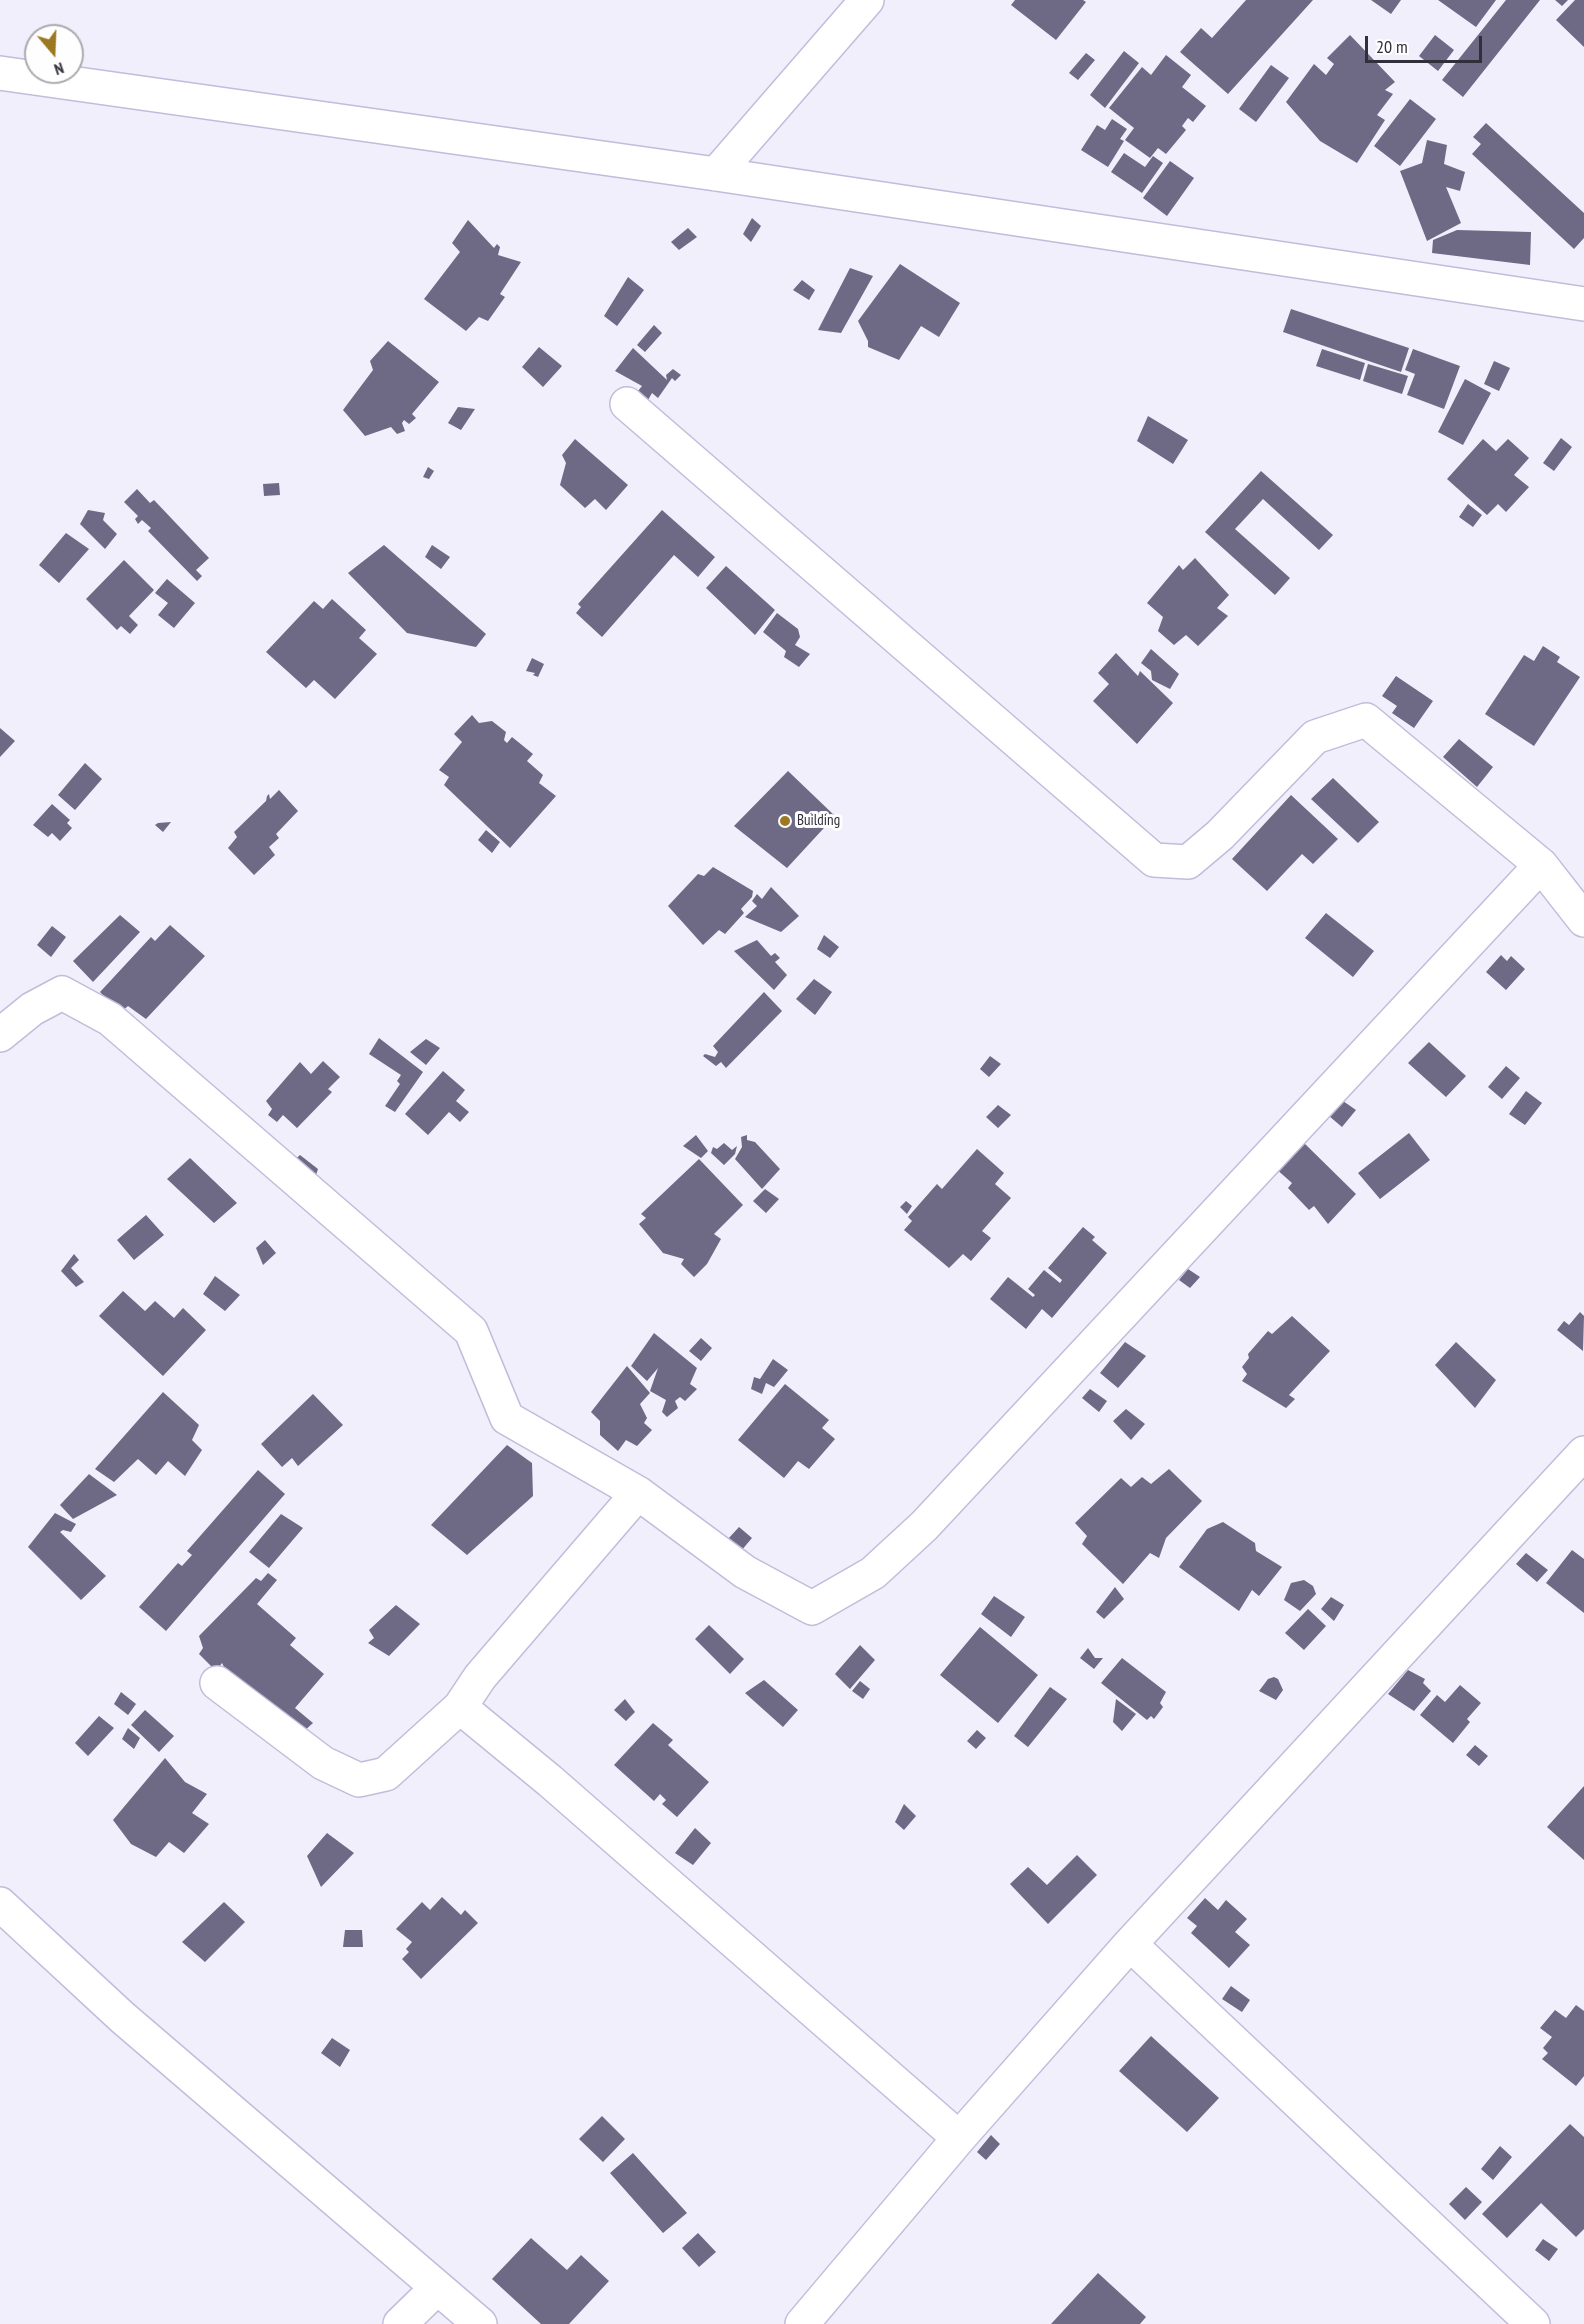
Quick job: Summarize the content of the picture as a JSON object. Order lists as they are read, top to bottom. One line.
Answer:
{"places":["Building"],"scale_bar":"20 m","north":"bottom"}
